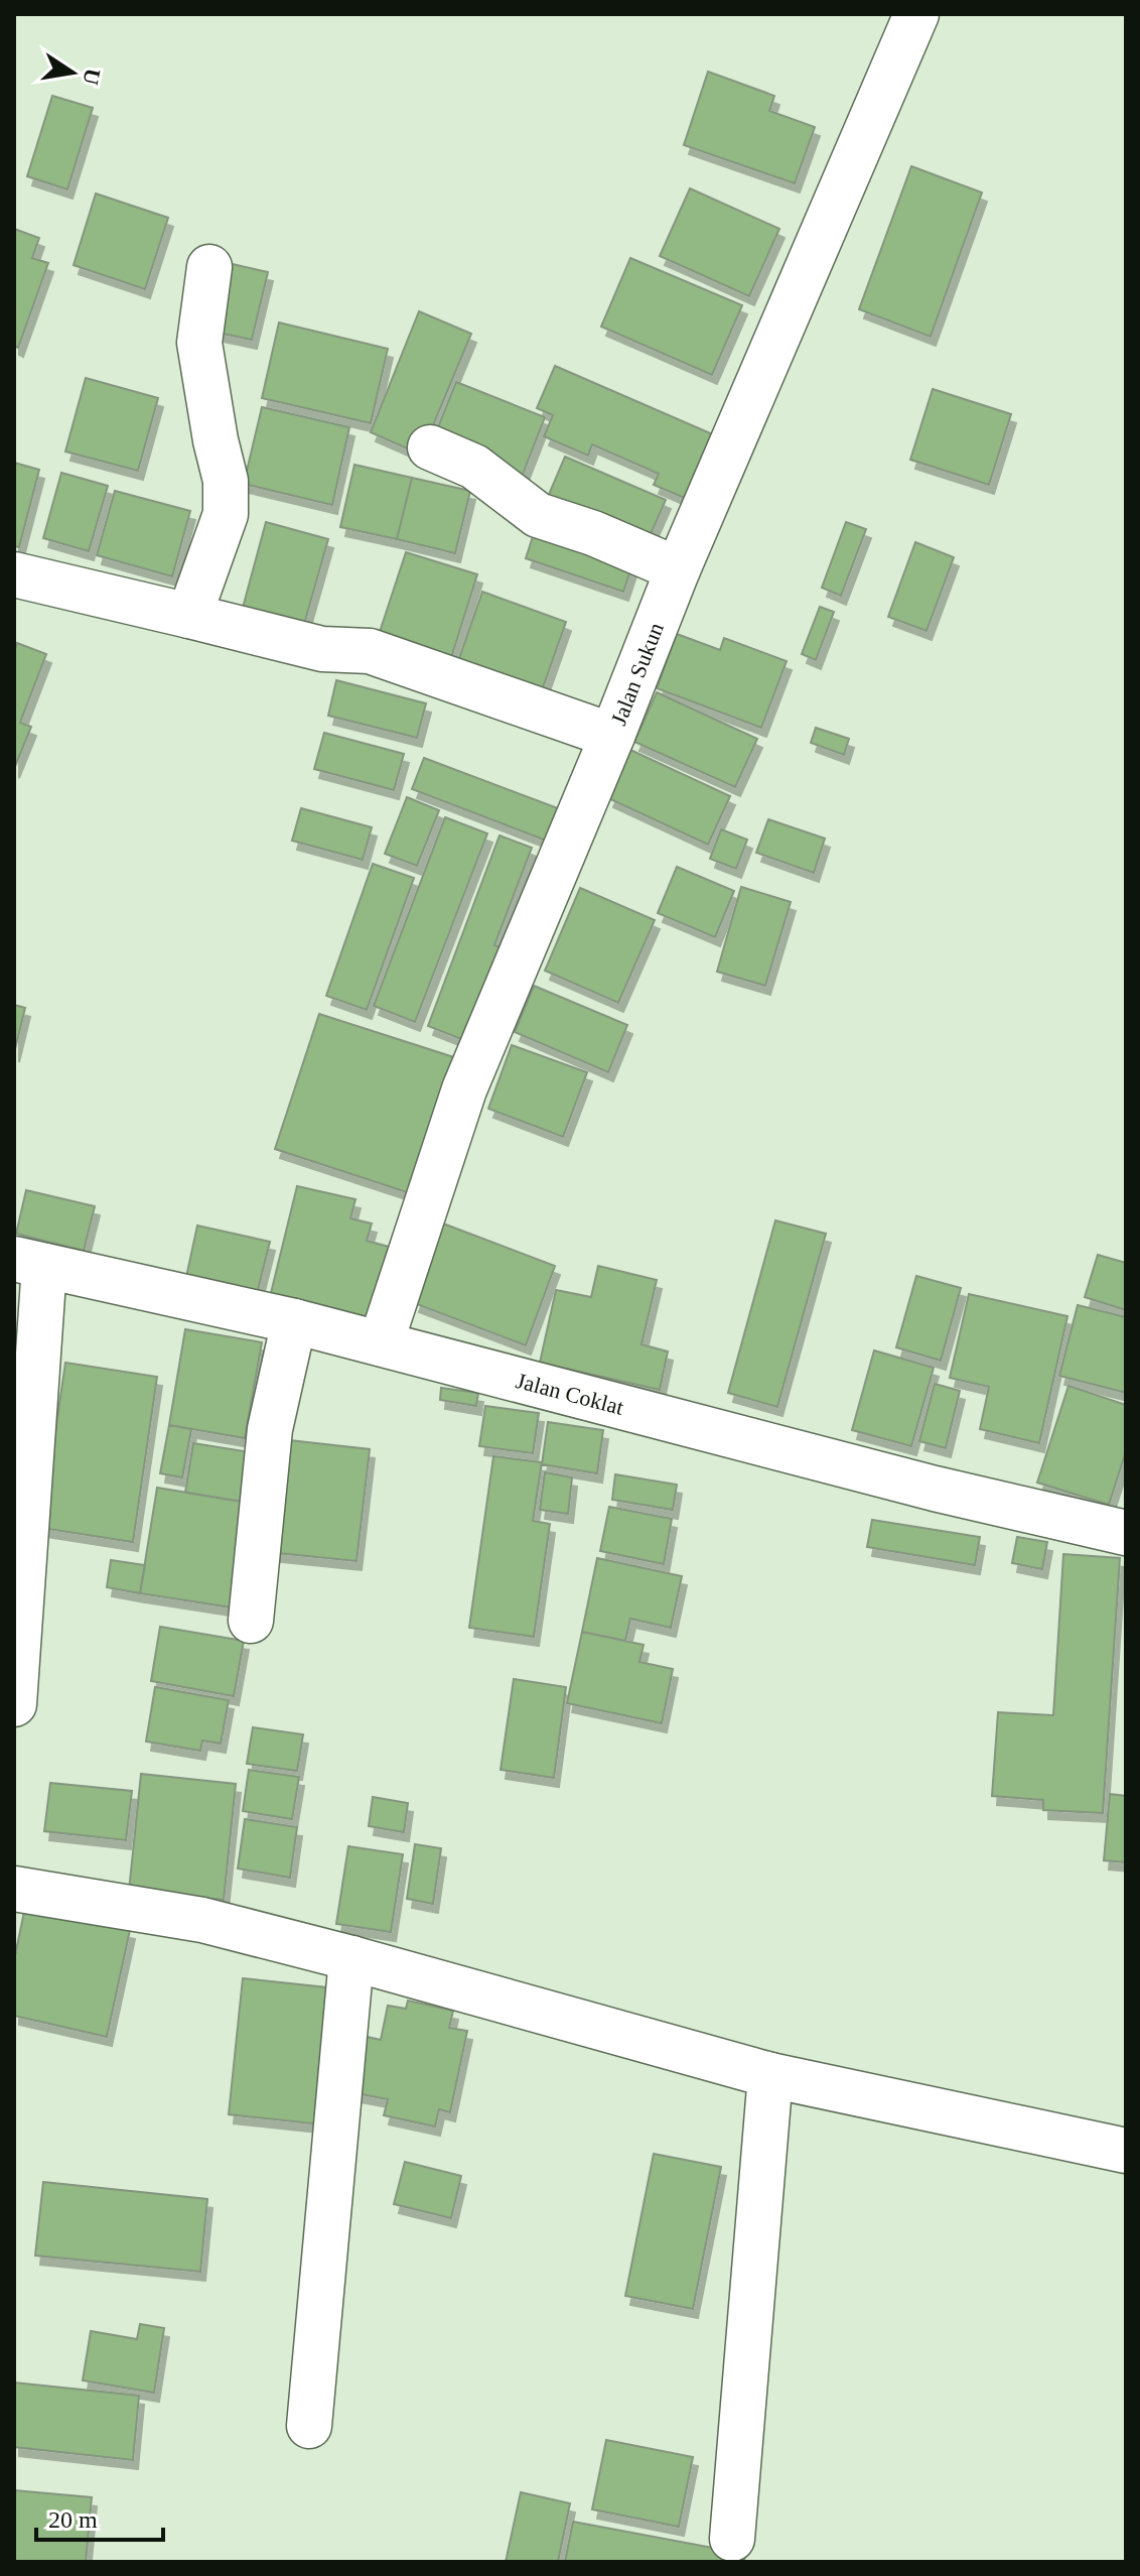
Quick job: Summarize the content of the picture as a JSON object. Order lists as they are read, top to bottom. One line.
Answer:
{"streets":{"street":["Jalan Sukun","Jalan Coklat"]},"crossings":[["Jalan Sukun","Jalan Coklat"]],"scale_bar":"20 m","north":"right"}
